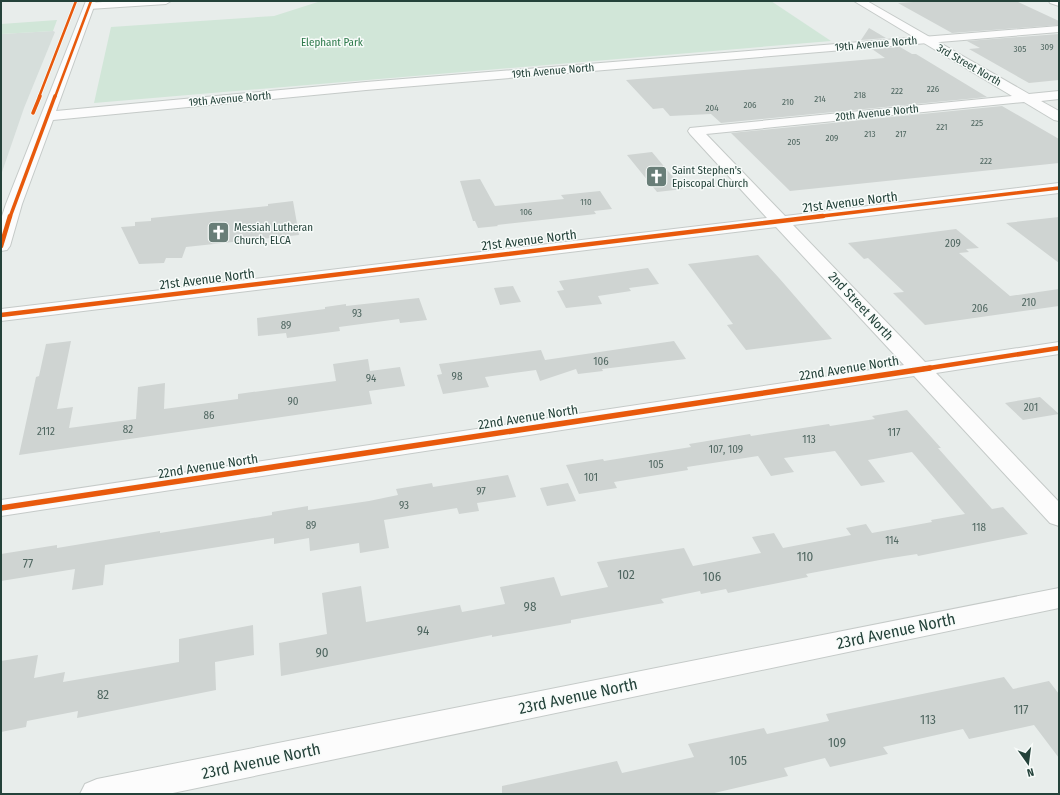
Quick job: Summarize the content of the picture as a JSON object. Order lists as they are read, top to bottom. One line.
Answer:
{"streets":{"street":["19th Avenue North","3rd Street North","20th Avenue North","21st Avenue North","2nd Street North","22nd Avenue North","23rd Avenue North"]},"crossings":[["19th Avenue North","3rd Street North"],["3rd Street North","20th Avenue North"],["20th Avenue North","2nd Street North"],["21st Avenue North","2nd Street North"],["2nd Street North","22nd Avenue North"]],"parks":["Elephant Park"],"places":{"church":["Saint Stephen's Episcopal Church","Messiah Lutheran Church, ELCA"]},"house_numbers":["309","305","226","222","218","214","210","206","204","225","221","213","217","209","205","222","110","106","209","210","206","93","89","106","98","94","90","201","86","82","2112","117","113","107, 109","105","101","97","93","89","118","114","110","77","102","106","98","94","90","82","117","113","109","105"],"north":"bottom"}
